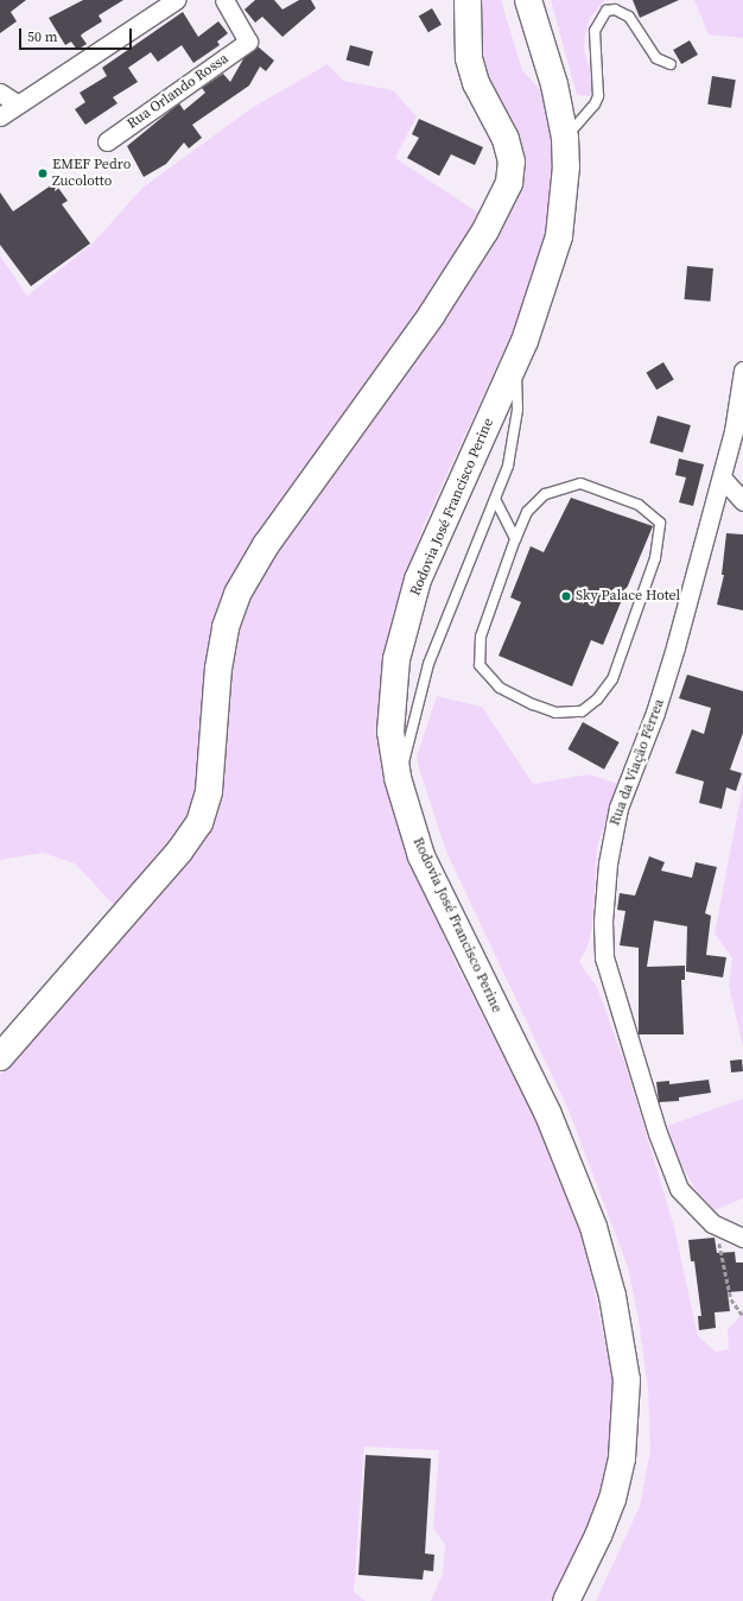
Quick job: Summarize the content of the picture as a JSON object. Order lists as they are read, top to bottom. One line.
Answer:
{"streets":{"main road":["Rodovia José Francisco Perine"],"street":["Rua Orlando Rossa","Rua da Viação Fêrrea"]},"places":["EMEF Pedro Zucolotto","Sky Palace Hotel"],"scale_bar":"50 m"}
